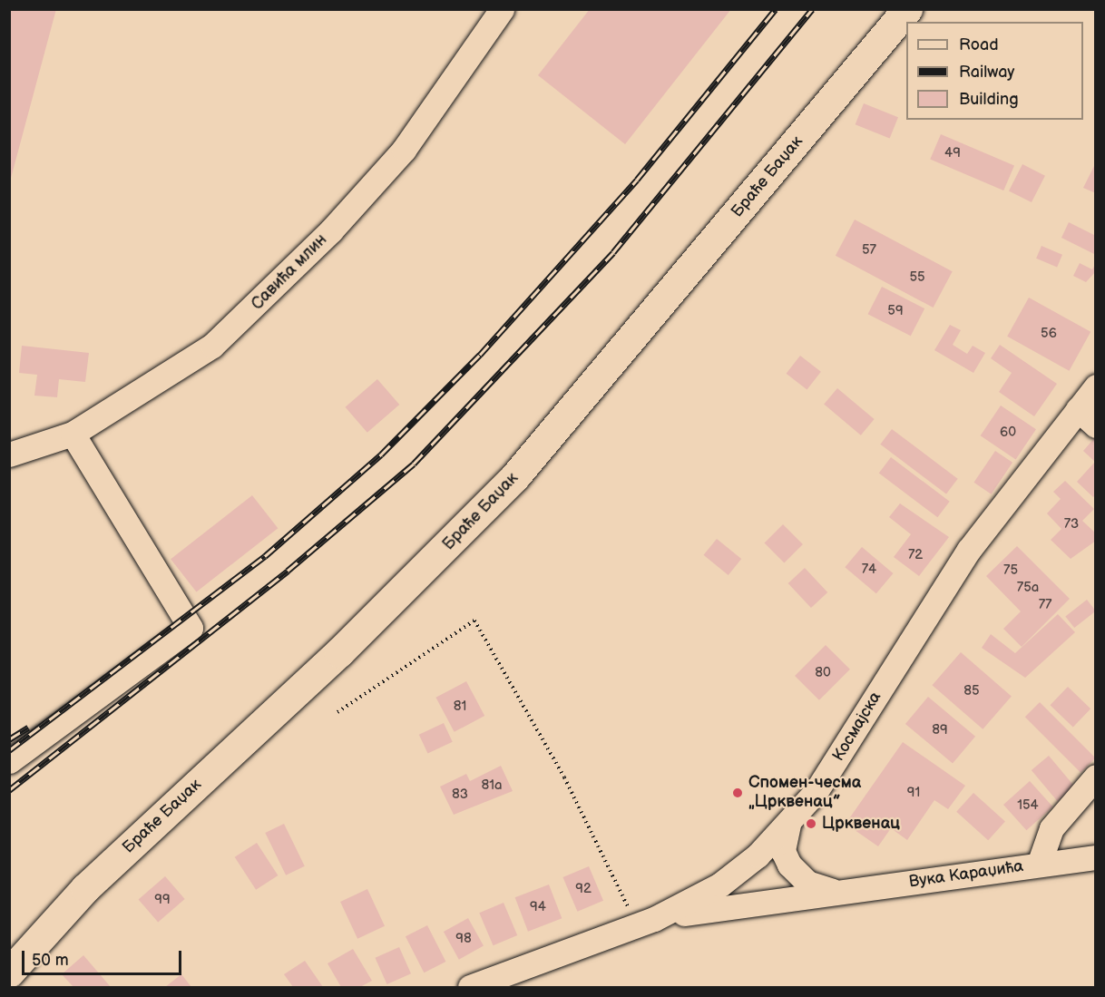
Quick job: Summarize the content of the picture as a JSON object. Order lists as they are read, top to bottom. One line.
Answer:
{"streets":{"main road":["Браће Баџак"],"street":["Савића млин","Космајска","Вука Караџића"]},"crossings":[["Космајска","Вука Караџића"]],"places":["Спомен-чесма „Црквенац”","Црквенац"],"house_numbers":["49","57","55","59","56","60","73","72","74","75","75a","77","80","85","81","89","81a","91","83","154","92","99","94","98"],"legend":["Road","Railway","Building"],"scale_bar":"50 m"}
